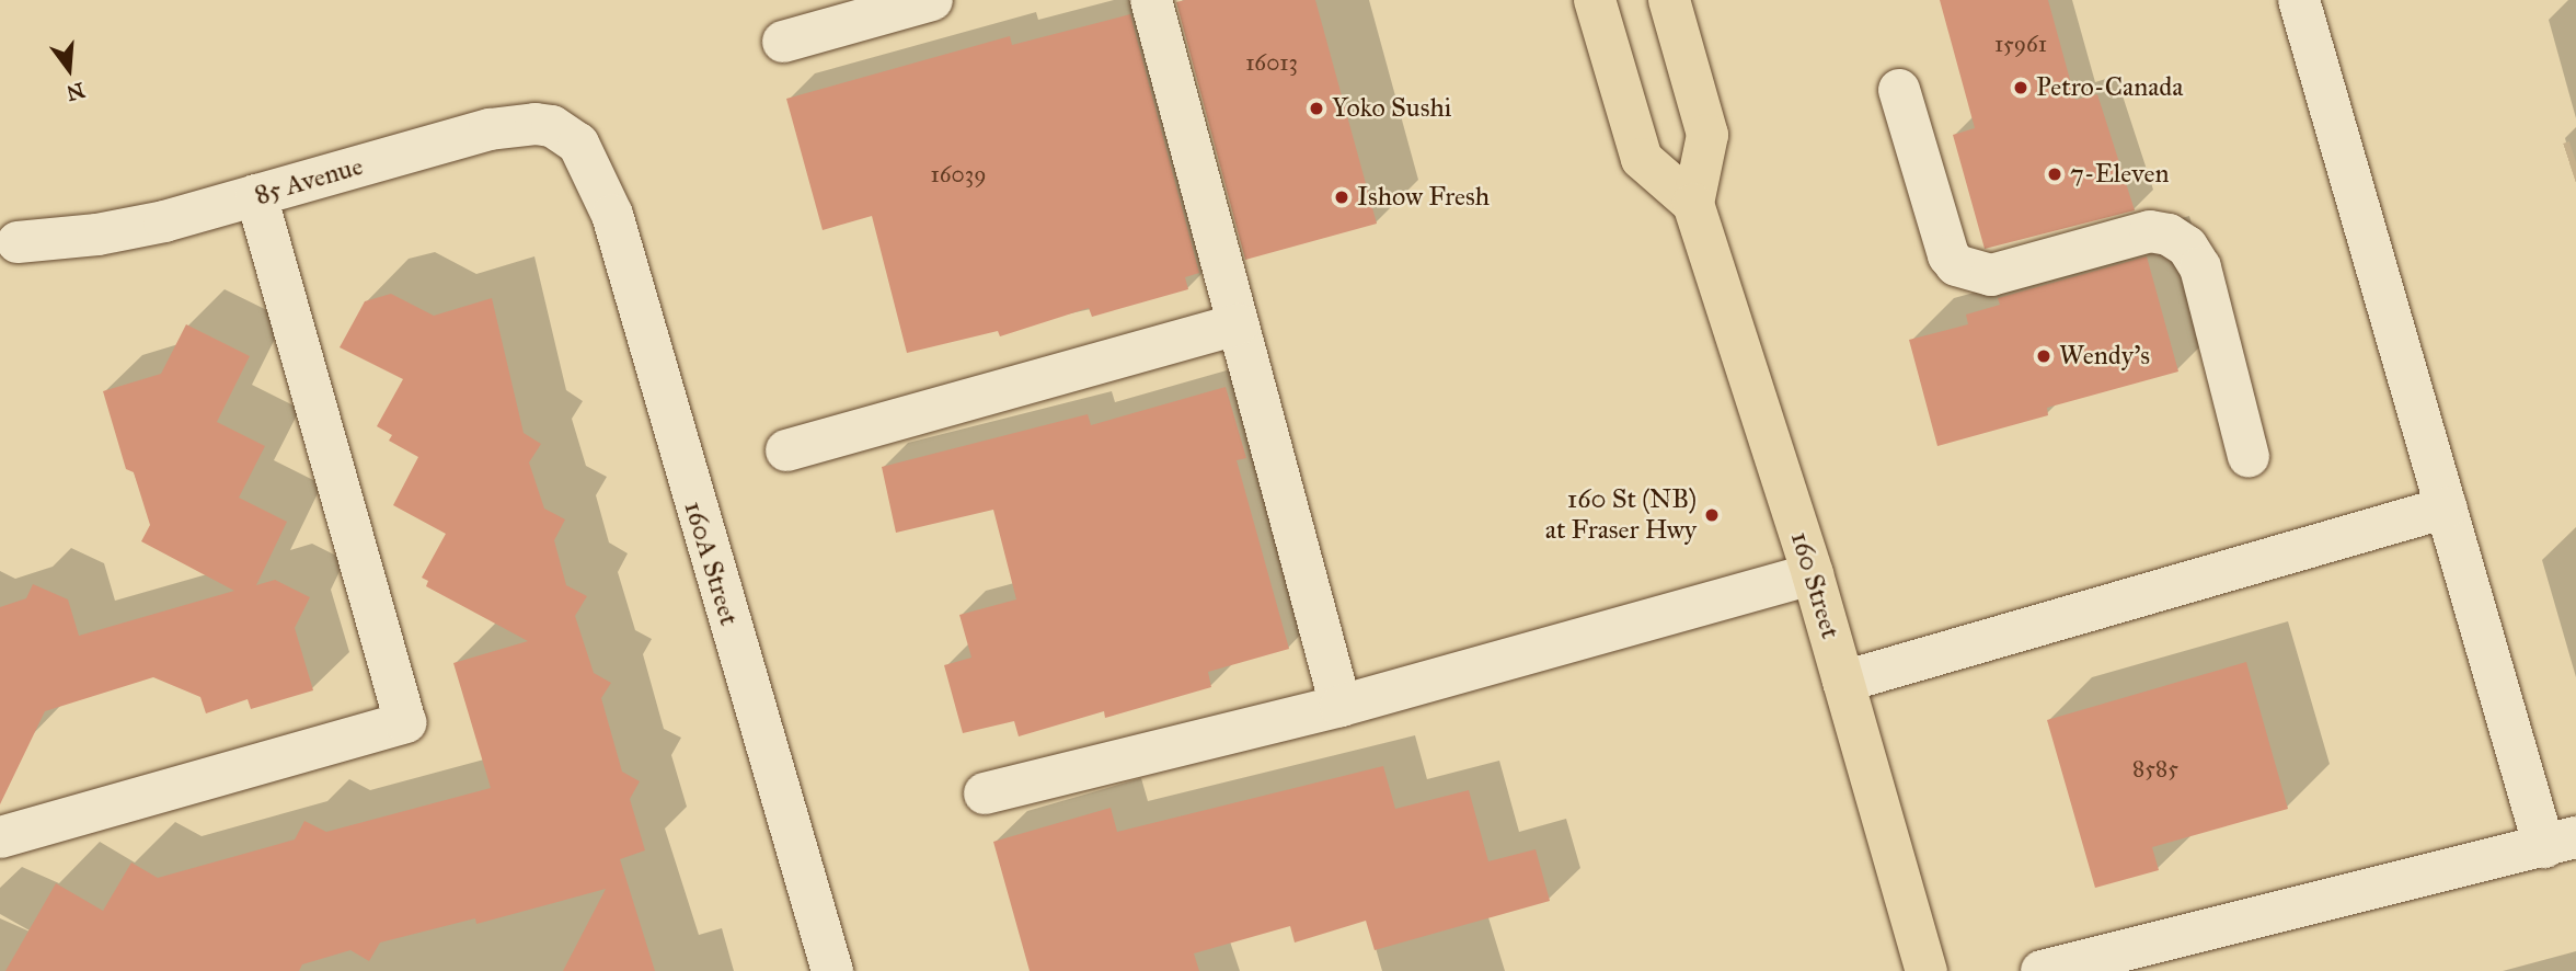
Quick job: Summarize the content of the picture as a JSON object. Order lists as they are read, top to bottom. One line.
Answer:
{"streets":{"main road":["160 Street"],"street":["85 Avenue","160A Street"]},"crossings":[["85 Avenue","160A Street"]],"places":["Petro-Canada","Yoko Sushi","7-Eleven","Ishow Fresh","Wendy's","160 St (NB) at Fraser Hwy"],"house_numbers":["15961","16013","16039","8585"],"north":"bottom"}
